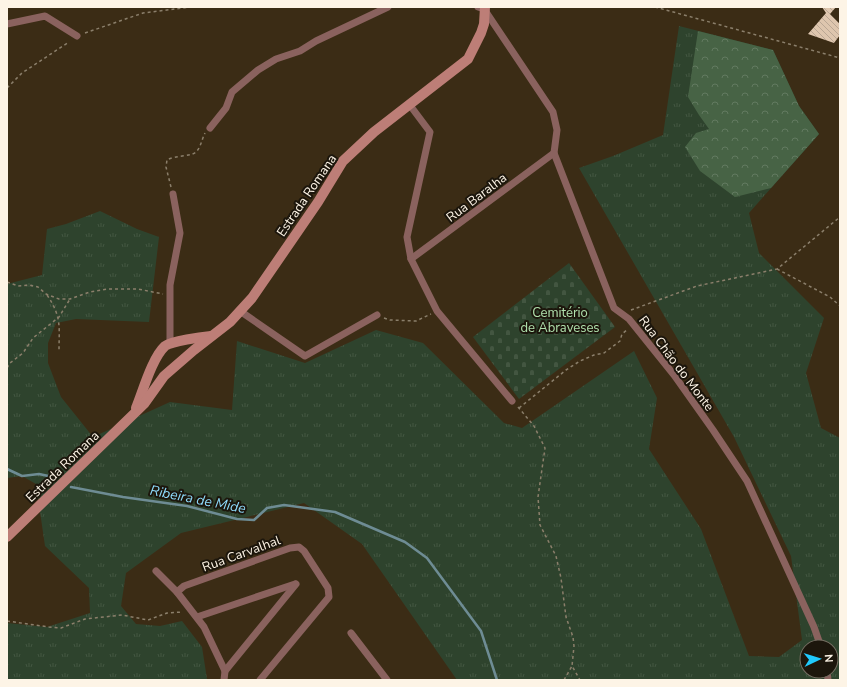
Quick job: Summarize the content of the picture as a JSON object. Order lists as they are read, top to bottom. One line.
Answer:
{"streets":{"street":["Estrada Romana","Rua Baralha","Rua Chão do Monte","Rua Carvalhal"]},"crossings":[["Estrada Romana","Rua Chão do Monte"],["Rua Baralha","Rua Chão do Monte"]],"water":["Ribeira de Mide"],"parks":["Cemitério de Abraveses"],"north":"right"}
